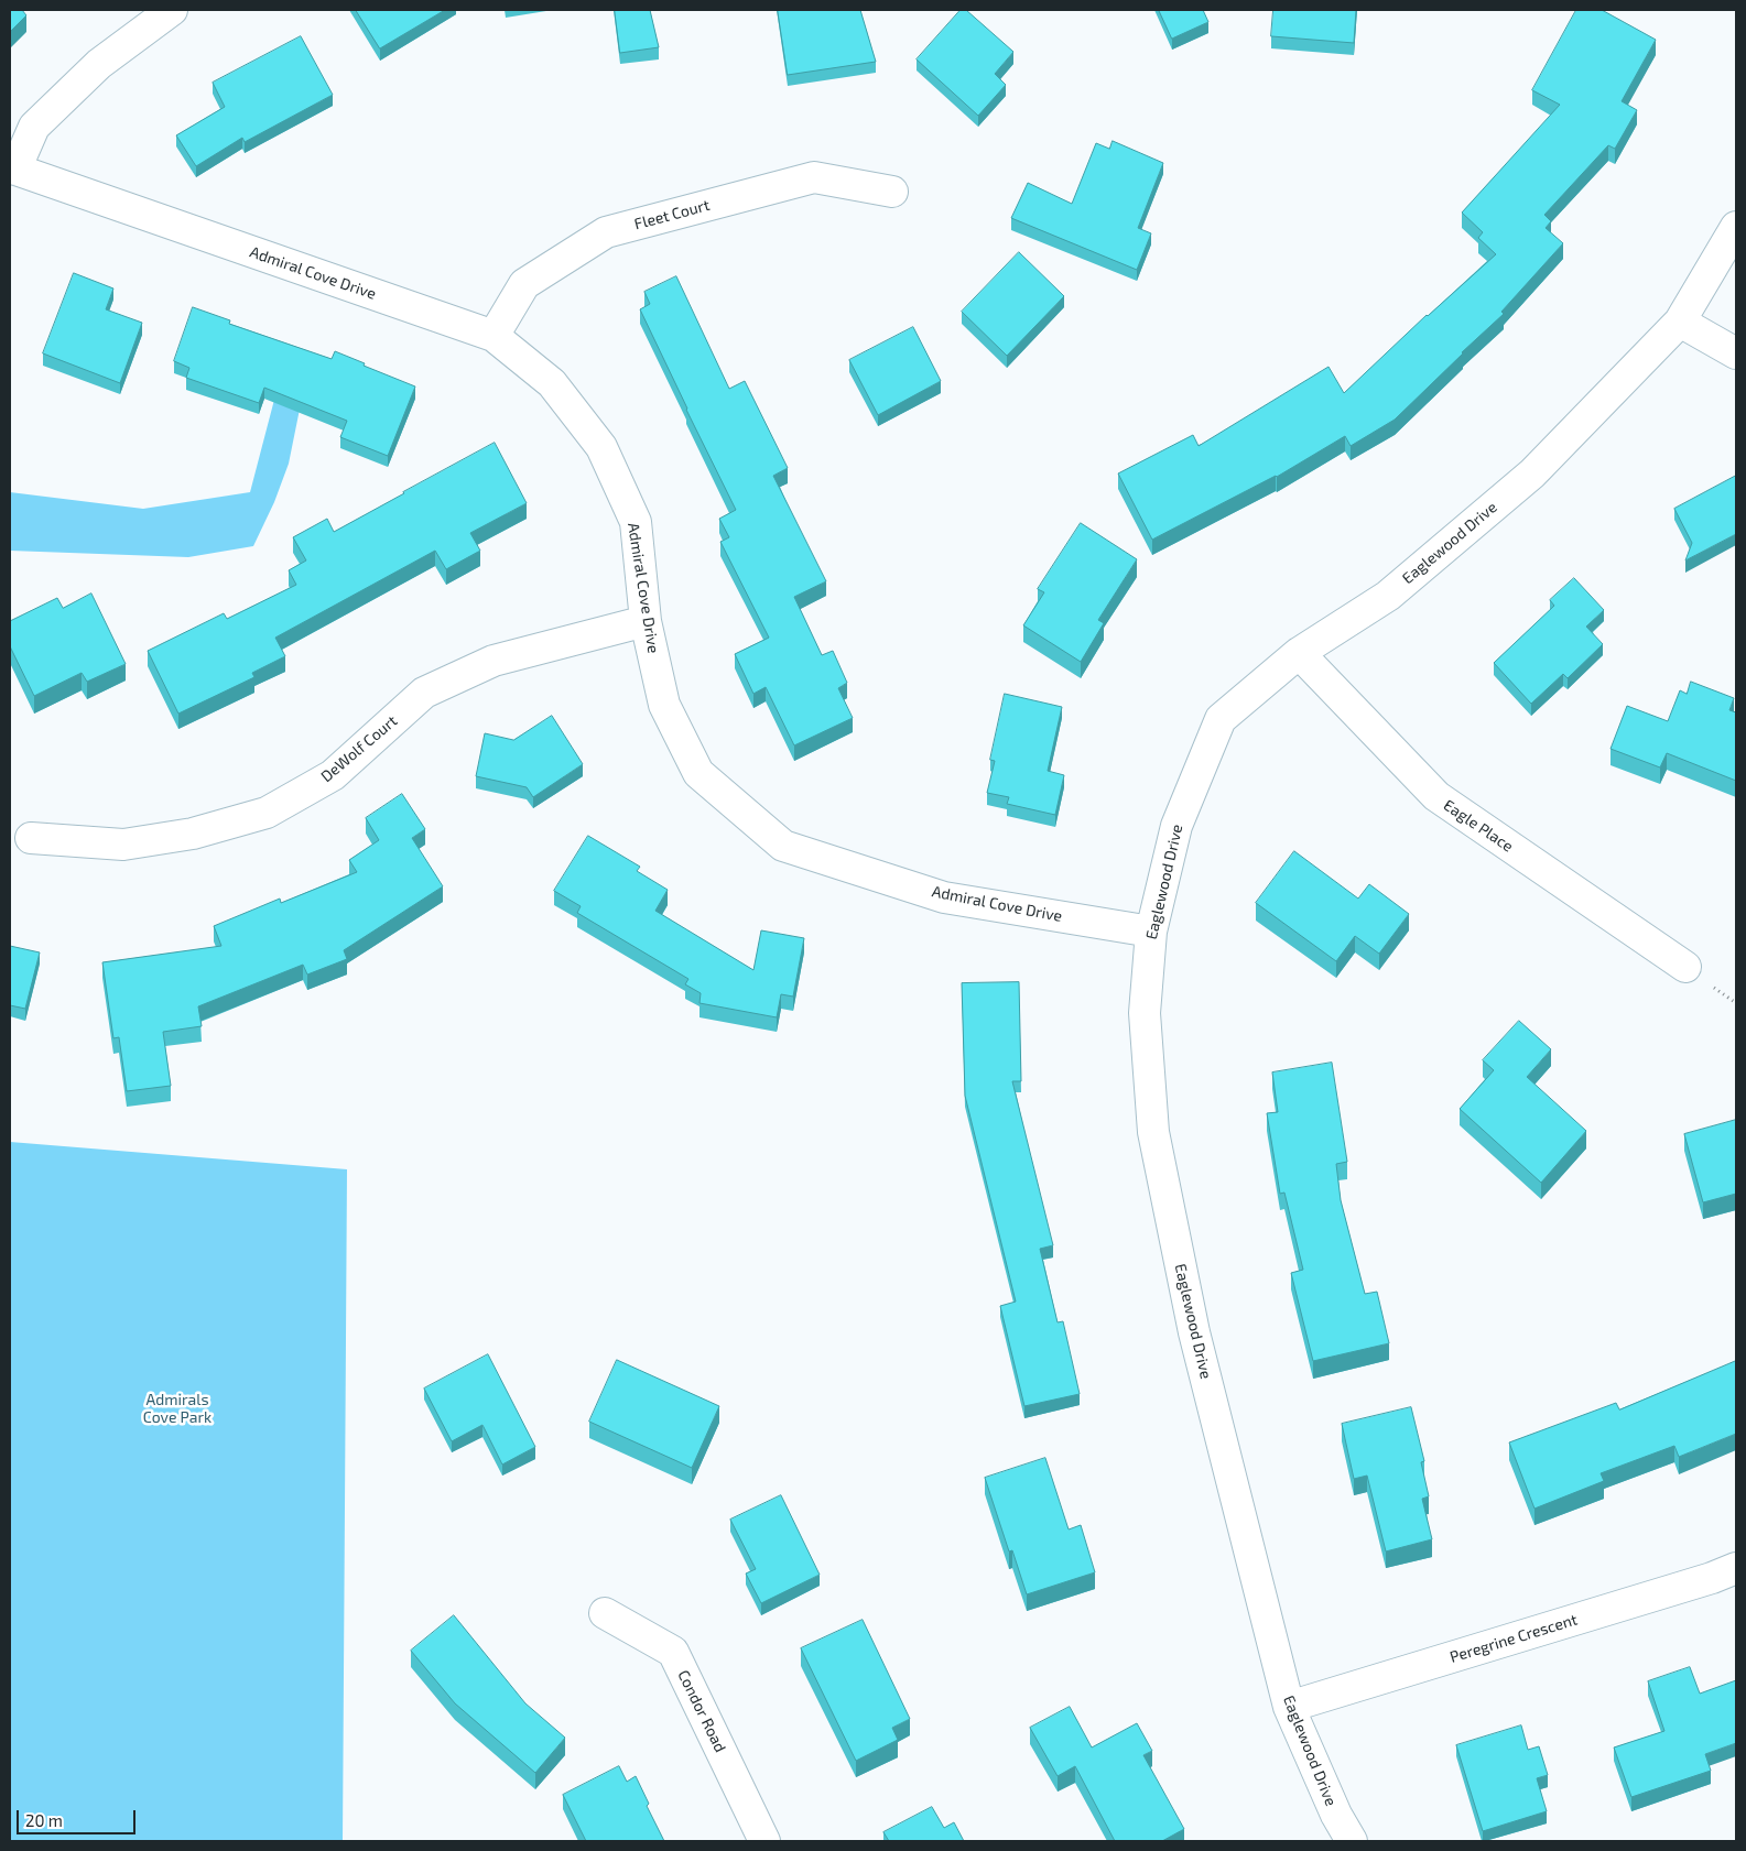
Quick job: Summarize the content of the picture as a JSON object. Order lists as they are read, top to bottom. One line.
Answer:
{"streets":{"street":["Fleet Court","Admiral Cove Drive","Eaglewood Drive","DeWolf Court","Eagle Place","Peregrine Crescent","Condor Road"]},"crossings":[["Fleet Court","Admiral Cove Drive"],["Admiral Cove Drive","Eaglewood Drive"],["Admiral Cove Drive","DeWolf Court"],["Eaglewood Drive","Eagle Place"],["Eaglewood Drive","Peregrine Crescent"]],"parks":["Admirals Cove Park"],"scale_bar":"20 m"}
